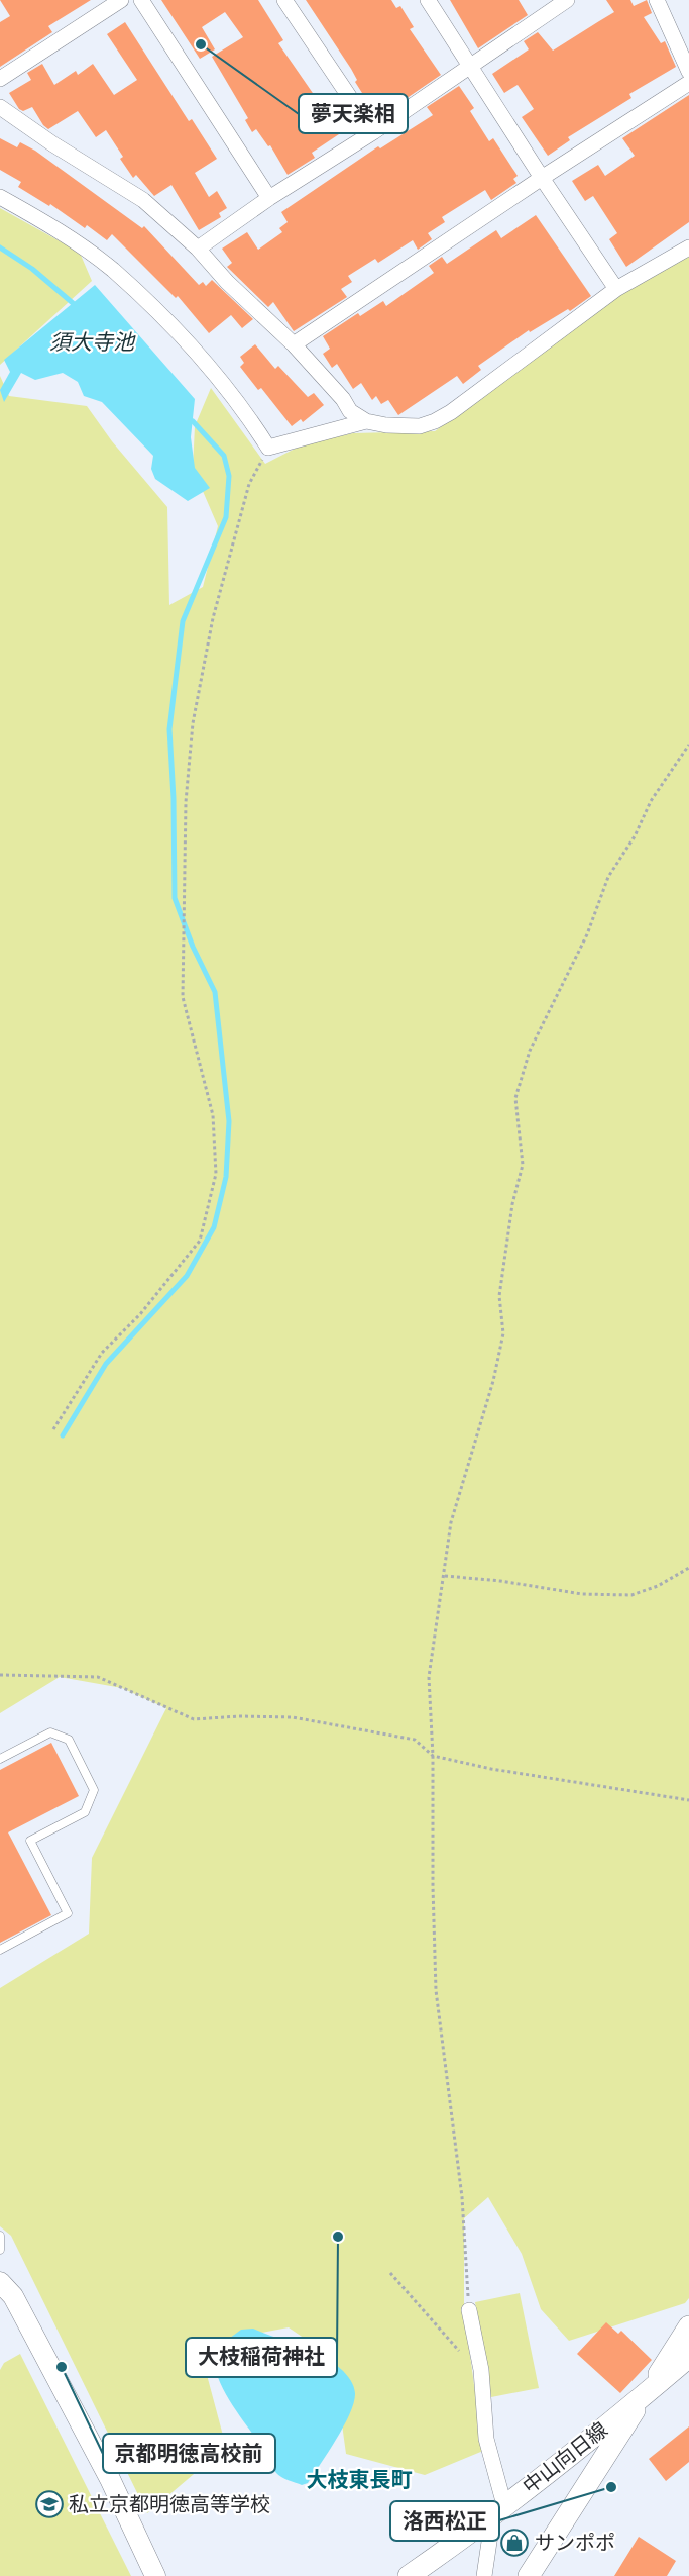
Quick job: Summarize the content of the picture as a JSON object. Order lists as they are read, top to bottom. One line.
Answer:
{"streets":{"main road":["中山向日線"]},"districts":["大枝東長町"],"water":["須大寺池"],"places":{"other":["夢天楽相","大枝稲荷神社","京都明徳高校前","洛西松正"],"school or university":["私立京都明徳高等学校"],"shop":["サンポポ"]}}
